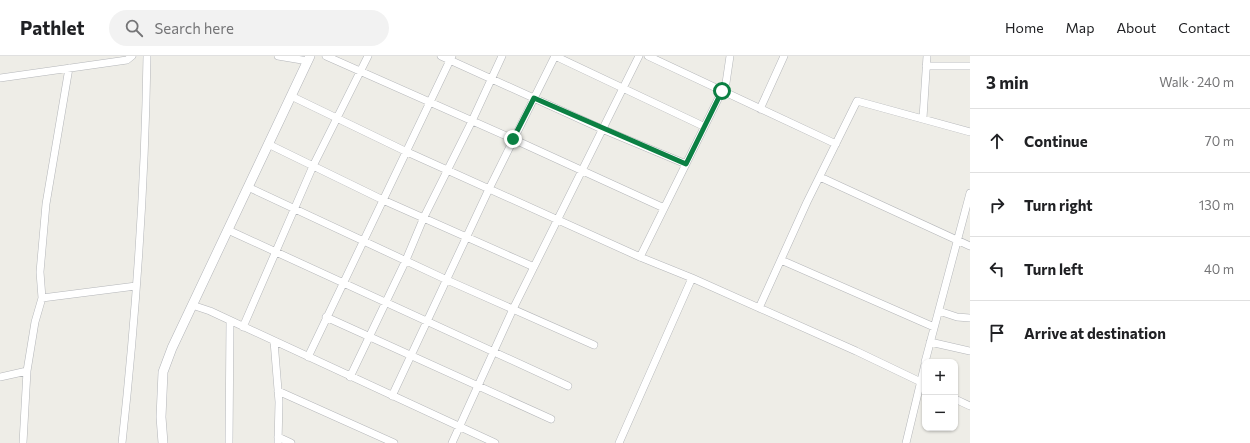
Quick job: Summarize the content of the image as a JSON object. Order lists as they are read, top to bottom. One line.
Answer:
{"page":{"header":"Pathlet","search":"Search here","nav":["Home","Map","About","Contact"],"heading":["3 min","Walk · 240 m"],"list":[["Continue","70 m"],["Turn right","130 m"],["Turn left","40 m"],"Arrive at destination"],"map_buttons":["+","−"]}}
